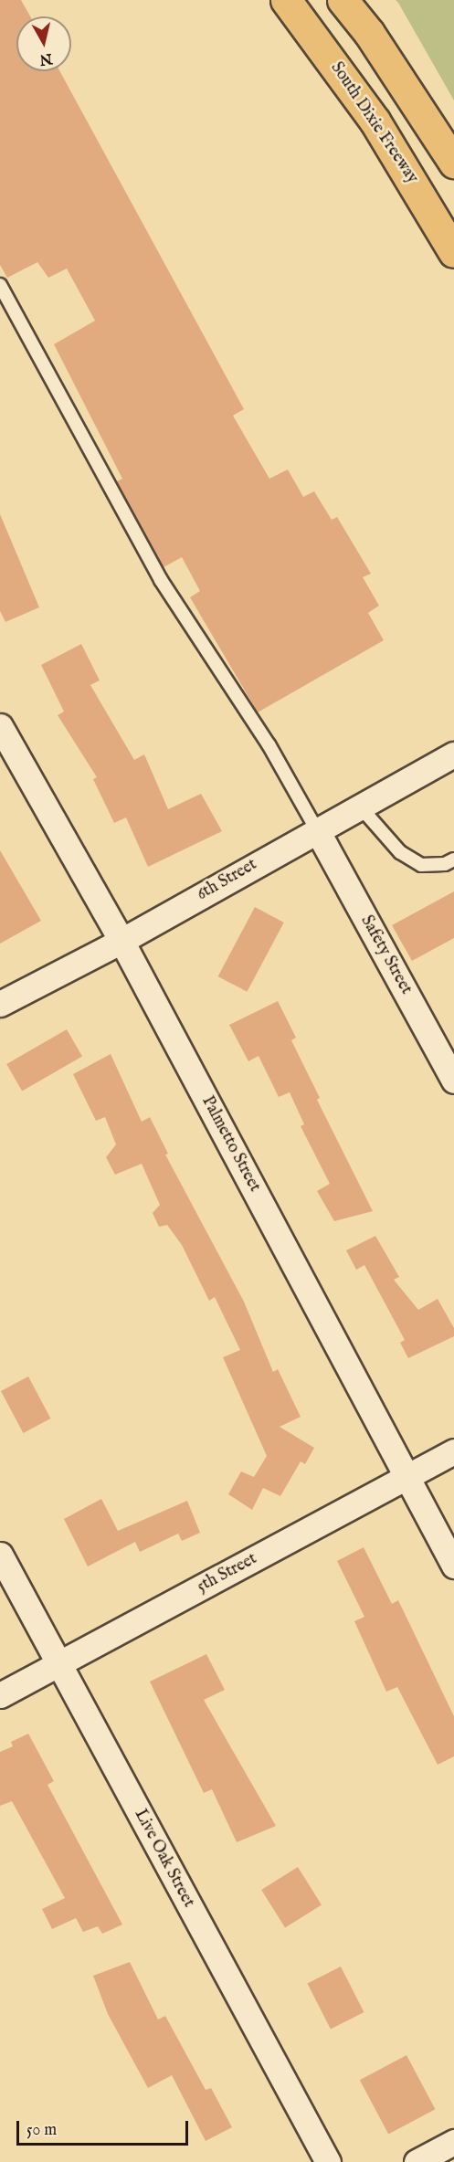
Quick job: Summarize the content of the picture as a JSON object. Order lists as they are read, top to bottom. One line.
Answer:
{"streets":{"main road":["South Dixie Freeway"],"street":["6th Street","Safety Street","Palmetto Street","5th Street","Live Oak Street"]},"crossings":[["6th Street","Safety Street"],["6th Street","Palmetto Street"],["Palmetto Street","5th Street"],["5th Street","Live Oak Street"]],"scale_bar":"50 m","north":"bottom"}
